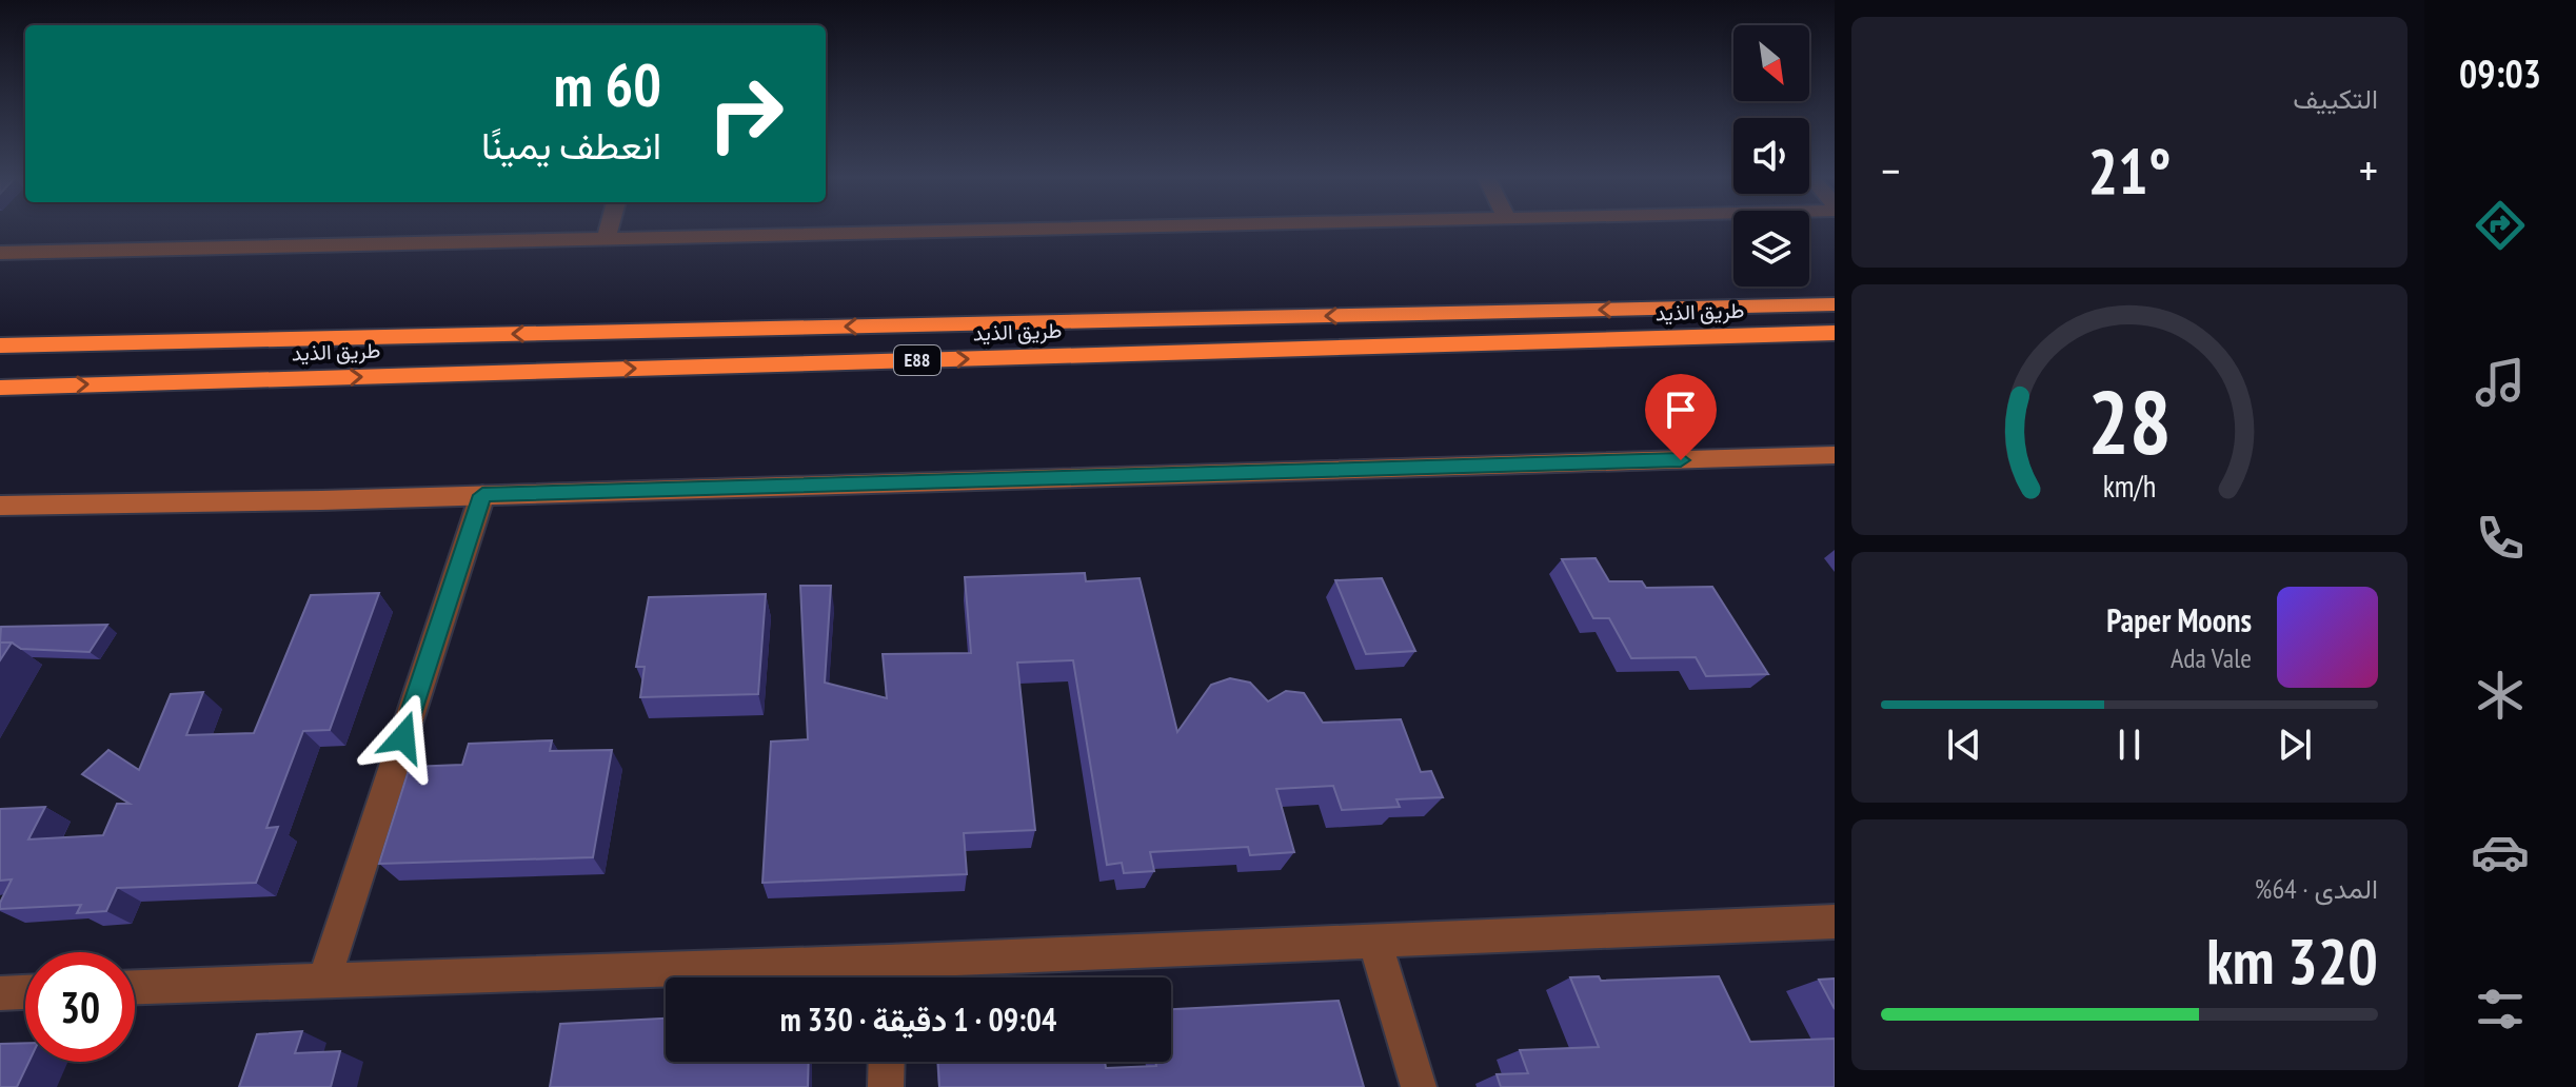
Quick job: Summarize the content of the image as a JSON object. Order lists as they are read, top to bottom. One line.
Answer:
{"streets":{"highway":["طريق الذيد","E88"]},"north":"bottom right","page":{"tabs":"09:03","tile":["التكييف",["المدى · 64%","320 km"]],"turn":["60 m","انعطف يمينًا"],"heat":["−","21°","+"],"song":["Paper Moons","Ada Vale"],"limit":"30","trip":"09:04 · 1 دقيقة · 330 m","gauge":["28","km/h"]}}
